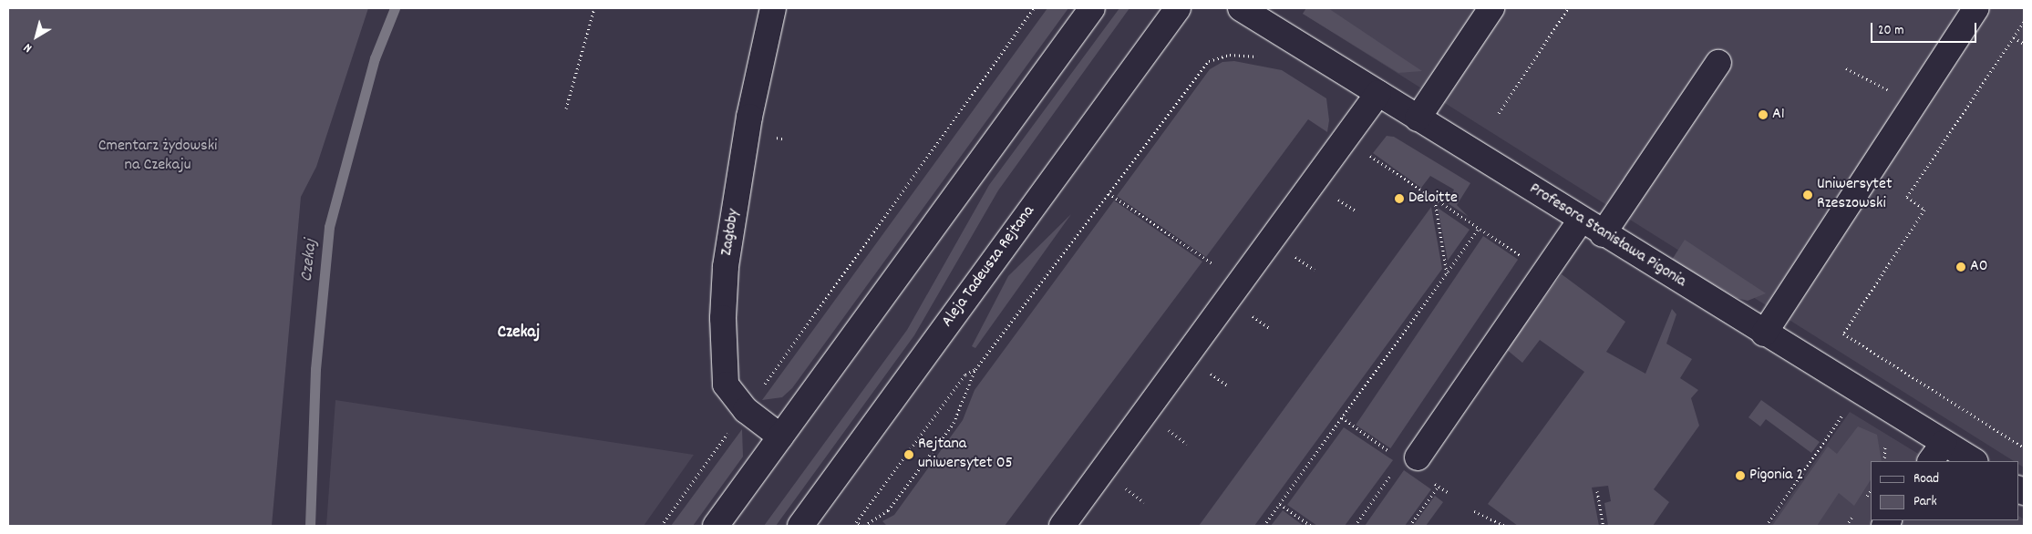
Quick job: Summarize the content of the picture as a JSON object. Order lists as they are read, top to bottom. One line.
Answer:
{"streets":{"street":["Zagłoby","Profesora Stanisława Pigonia","Aleja Tadeusza Rejtana"]},"districts":["Czekaj"],"water":["Czekaj"],"parks":["Cmentarz żydowski na Czekaju"],"places":["A1","Uniwersytet Rzeszowski","Deloitte","A0","Rejtana uniwersytet 05","Pigonia 2"],"legend":["Road","Park"],"scale_bar":"20 m","north":"bottom left"}
